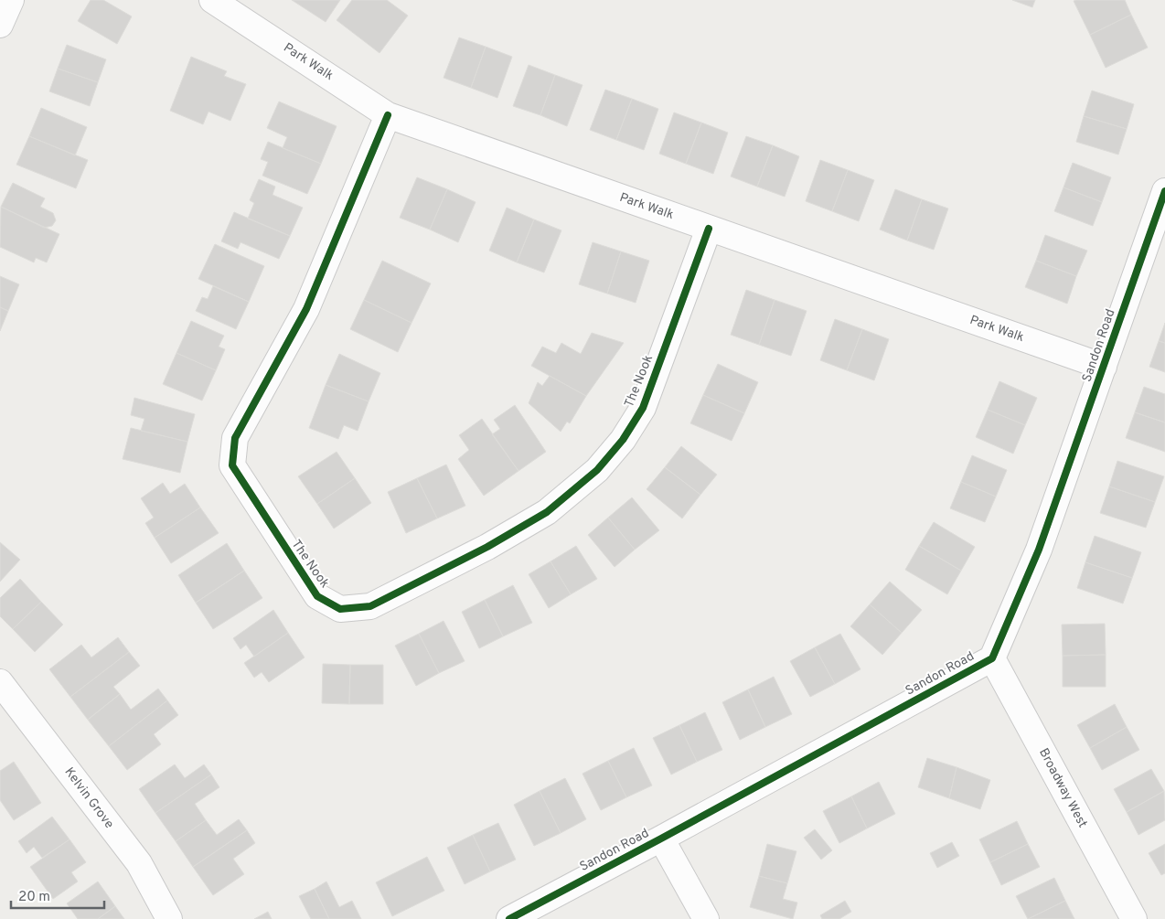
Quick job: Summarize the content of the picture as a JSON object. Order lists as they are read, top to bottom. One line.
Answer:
{"streets":{"street":["Park Walk","Sandon Road","The Nook","Broadway West","Kelvin Grove"]},"crossings":[["Park Walk","Sandon Road"],["Park Walk","The Nook"],["Sandon Road","Broadway West"]],"scale_bar":"20 m"}
